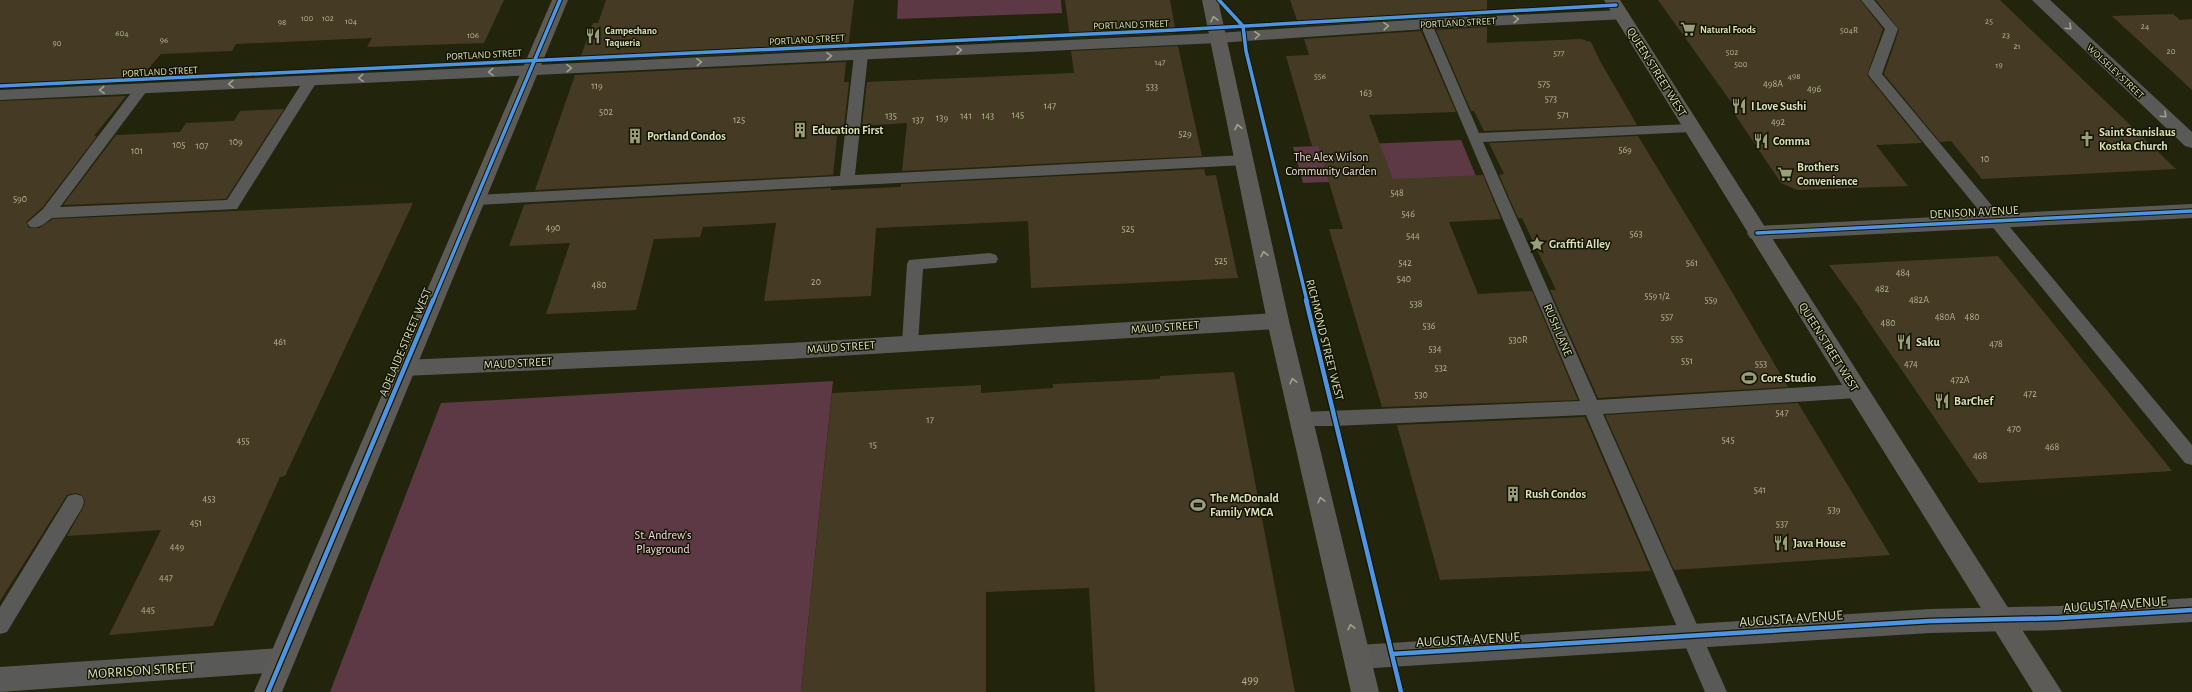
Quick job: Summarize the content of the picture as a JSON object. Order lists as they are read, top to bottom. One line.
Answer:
{"streets":{"main road":["QUEEN STREET WEST","ADELAIDE STREET WEST"],"street":["PORTLAND STREET","WOLSELEY STREET","DENISON AVENUE","MAUD STREET","AUGUSTA AVENUE","MORRISON STREET"],"lane":["RUSH LANE"],"cycle path":["RICHMOND STREET WEST"]},"crossings":[["PORTLAND STREET","QUEEN STREET WEST"],["PORTLAND STREET","RUSH LANE"],["PORTLAND STREET","ADELAIDE STREET WEST"],["QUEEN STREET WEST","DENISON AVENUE"],["QUEEN STREET WEST","AUGUSTA AVENUE"],["MAUD STREET","ADELAIDE STREET WEST"],["RUSH LANE","AUGUSTA AVENUE"],["ADELAIDE STREET WEST","MORRISON STREET"]],"one_way":["WOLSELEY STREET"],"parks":["The Alex Wilson Community Garden","St. Andrew's Playground"],"places":{"supermarket":["Natural Foods","Brothers Convenience"],"restaurant":["Campechano Taqueria","I Love Sushi","Comma","Saku","BarChef","Java House"],"building":["Education First","Portland Condos","Rush Condos"],"church":["Saint Stanislaus Kostka Church"],"place":["Graffiti Alley"],"sports":["Core Studio","The McDonald Family YMCA"]},"house_numbers":["100","102","104","25","98","24","504R","604","106","23","96","90","21","20","502","577","147","500","19","556","498","575","498A","119","533","496","163","573","147","502","145","571","135","141","143","139","125","137","492","529","109","105","107","569","101","10","548","590","546","490","525","563","544","525","542","561","484","540","20","480","482","559 1/2","559","482A","538","557","480A","480","480","536","555","530R","461","478","534","551","553","474","532","472A","472","530","547","17","470","545","455","15","468","468","541","453","539","451","537","449","447","445","499"]}
